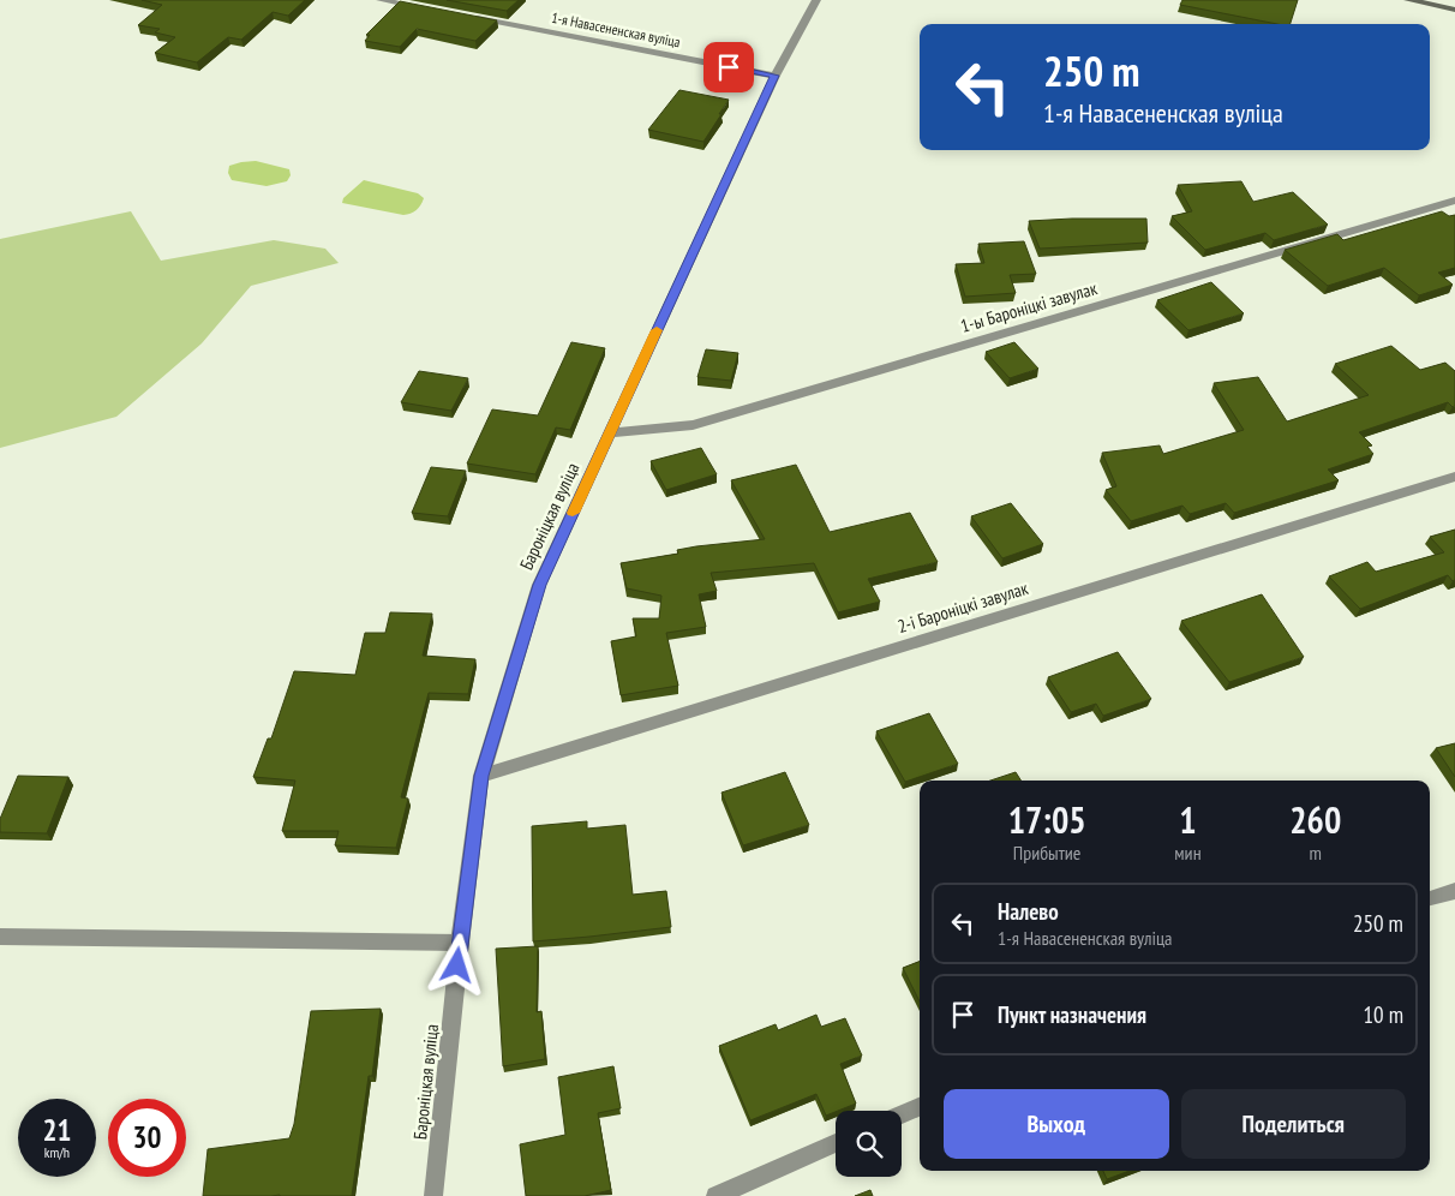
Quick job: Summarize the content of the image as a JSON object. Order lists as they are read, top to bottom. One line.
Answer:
{"streets":{"street":["1-я Навасененская вуліца","1-ы Бароніцкі завулак","Бароніцкая вуліца","2-і Бароніцкі завулак"]},"crossings":[["1-я Навасененская вуліца","Бароніцкая вуліца"],["1-ы Бароніцкі завулак","Бароніцкая вуліца"],["Бароніцкая вуліца","2-і Бароніцкі завулак"]],"page":{"turn":["250 m","1-я Навасененская вуліца"],"eta":["17:05","Прибытие","1","мин","260","m"],"list":[{"name":"Налево","note":"1-я Навасененская вуліца","value":"250 m"},{"name":"Пункт назначения","value":"10 m"}],"buttons":["Выход","Поделиться"],"speed":"21 km/h","limit":"30"}}
